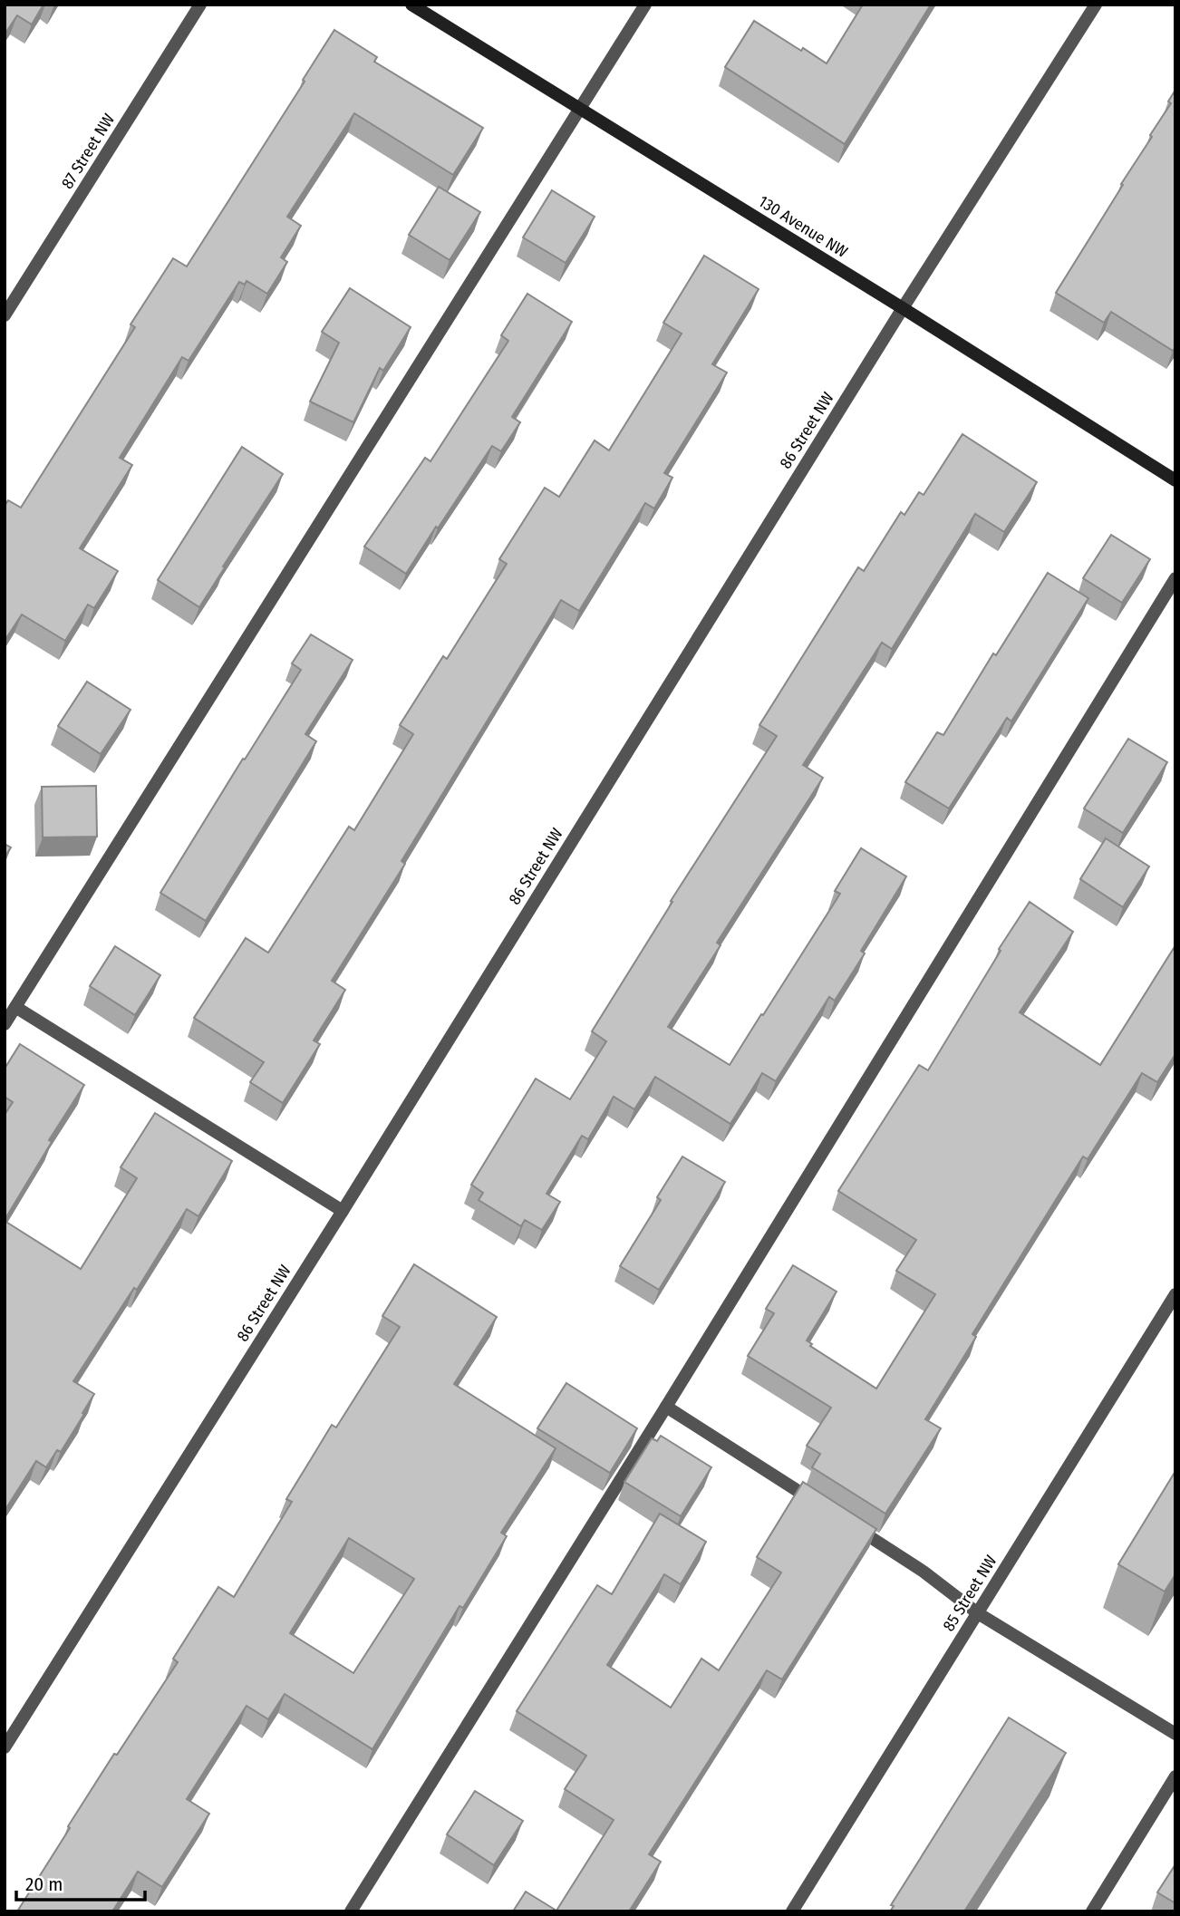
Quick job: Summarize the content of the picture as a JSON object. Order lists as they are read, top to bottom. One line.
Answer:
{"streets":{"street":["87 Street NW","130 Avenue NW","86 Street NW","85 Street NW"]},"crossings":[["130 Avenue NW","86 Street NW"]],"scale_bar":"20 m"}
